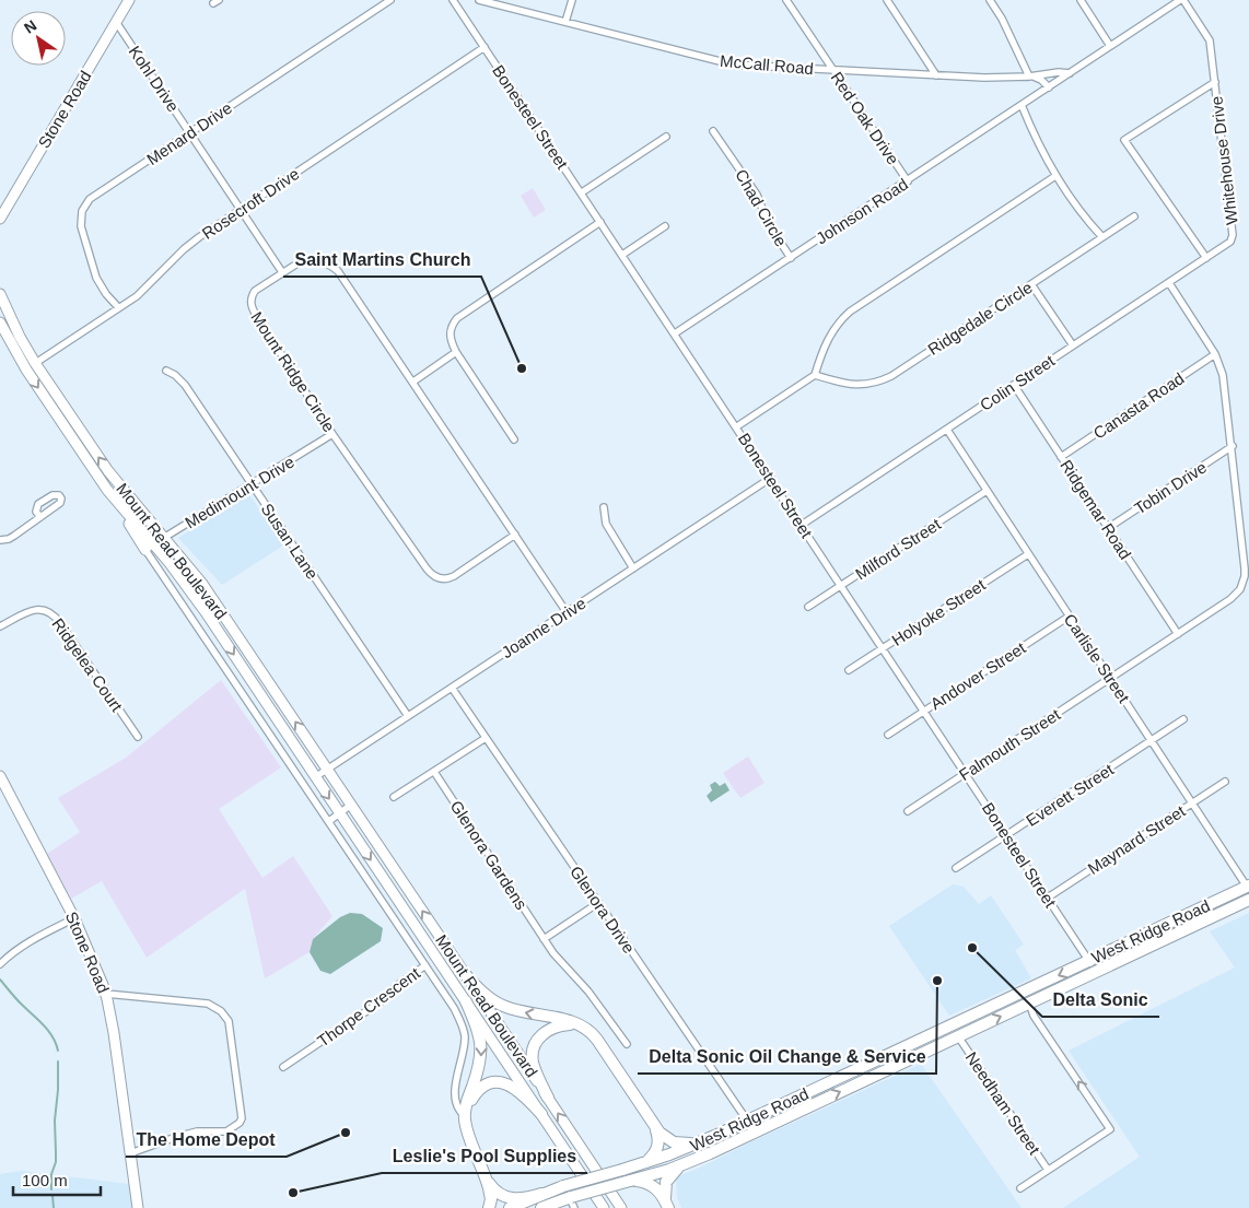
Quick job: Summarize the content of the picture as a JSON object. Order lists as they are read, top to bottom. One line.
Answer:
{"streets":{"highway":["West Ridge Road"],"main road":["Stone Road","Mount Read Boulevard"],"street":["McCall Road","Kohl Drive","Bonesteel Street","Red Oak Drive","Menard Drive","Whitehouse Drive","Rosecroft Drive","Chad Circle","Johnson Road","Ridgedale Circle","Mount Ridge Circle","Colin Street","Canasta Road","Tobin Drive","Medimount Drive","Ridgemar Road","Susan Lane","Milford Street","Holyoke Street","Joanne Drive","Carlisle Street","Ridgelea Court","Andover Street","Falmouth Street","Everett Street","Maynard Street","Glenora Gardens","Glenora Drive","Thorpe Crescent","Needham Street"]},"crossings":[["McCall Road","Red Oak Drive"],["Kohl Drive","Stone Road"],["Kohl Drive","Menard Drive"],["Kohl Drive","Rosecroft Drive"],["Kohl Drive","Mount Ridge Circle"],["Bonesteel Street","Rosecroft Drive"],["Bonesteel Street","Johnson Road"],["Bonesteel Street","Colin Street"],["Bonesteel Street","Milford Street"],["Bonesteel Street","Holyoke Street"],["Bonesteel Street","Joanne Drive"],["Bonesteel Street","Andover Street"],["Bonesteel Street","Falmouth Street"],["Bonesteel Street","Everett Street"],["Bonesteel Street","Maynard Street"],["Bonesteel Street","West Ridge Road"],["Red Oak Drive","Johnson Road"],["Menard Drive","Rosecroft Drive"],["Whitehouse Drive","Colin Street"],["Rosecroft Drive","Mount Read Boulevard"],["Chad Circle","Johnson Road"],["Mount Ridge Circle","Medimount Drive"],["Mount Ridge Circle","Joanne Drive"],["Colin Street","Ridgemar Road"],["Colin Street","Carlisle Street"],["Colin Street","Falmouth Street"],["Canasta Road","Ridgemar Road"],["Canasta Road","Falmouth Street"],["Tobin Drive","Ridgemar Road"],["Tobin Drive","Falmouth Street"],["Medimount Drive","Susan Lane"],["Medimount Drive","Mount Read Boulevard"],["Ridgemar Road","Falmouth Street"],["Susan Lane","Joanne Drive"],["Milford Street","Carlisle Street"],["Mount Read Boulevard","Joanne Drive"],["Mount Read Boulevard","Thorpe Crescent"],["Holyoke Street","Carlisle Street"],["Joanne Drive","Glenora Drive"],["Carlisle Street","Andover Street"],["Carlisle Street","Falmouth Street"],["Carlisle Street","Everett Street"],["Carlisle Street","Maynard Street"],["Carlisle Street","West Ridge Road"],["Glenora Drive","West Ridge Road"],["West Ridge Road","Needham Street"]],"places":["Saint Martins Church","Delta Sonic","Delta Sonic Oil Change & Service","The Home Depot","Leslie's Pool Supplies"],"scale_bar":"100 m","north":"top left"}
